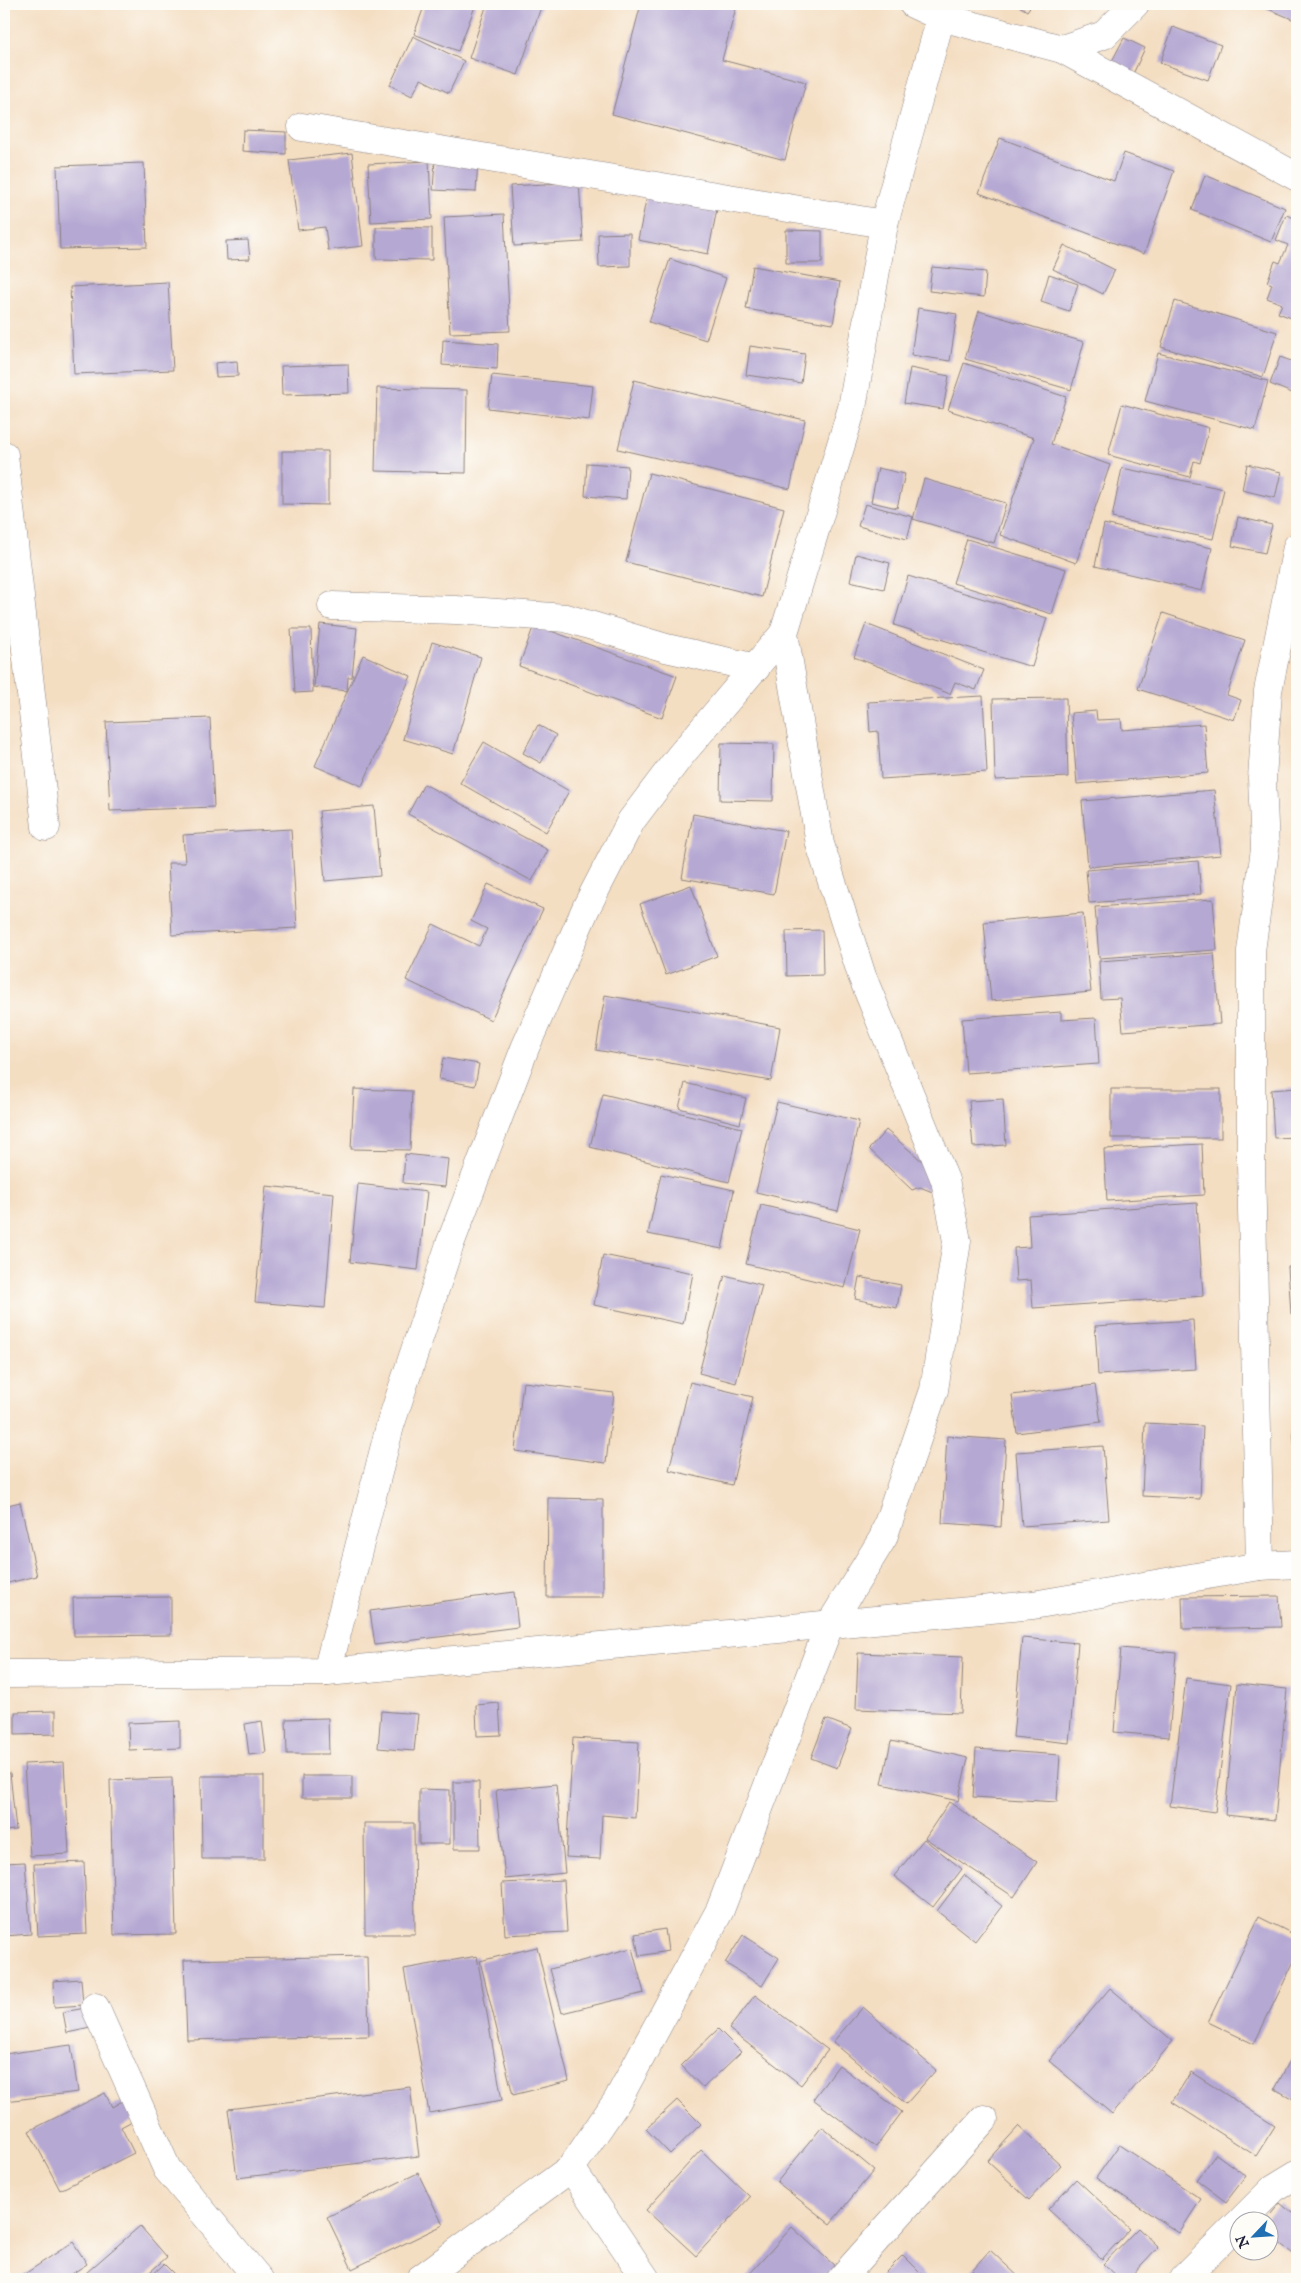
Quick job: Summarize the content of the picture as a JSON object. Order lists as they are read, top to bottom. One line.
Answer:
{"north":"bottom left"}
